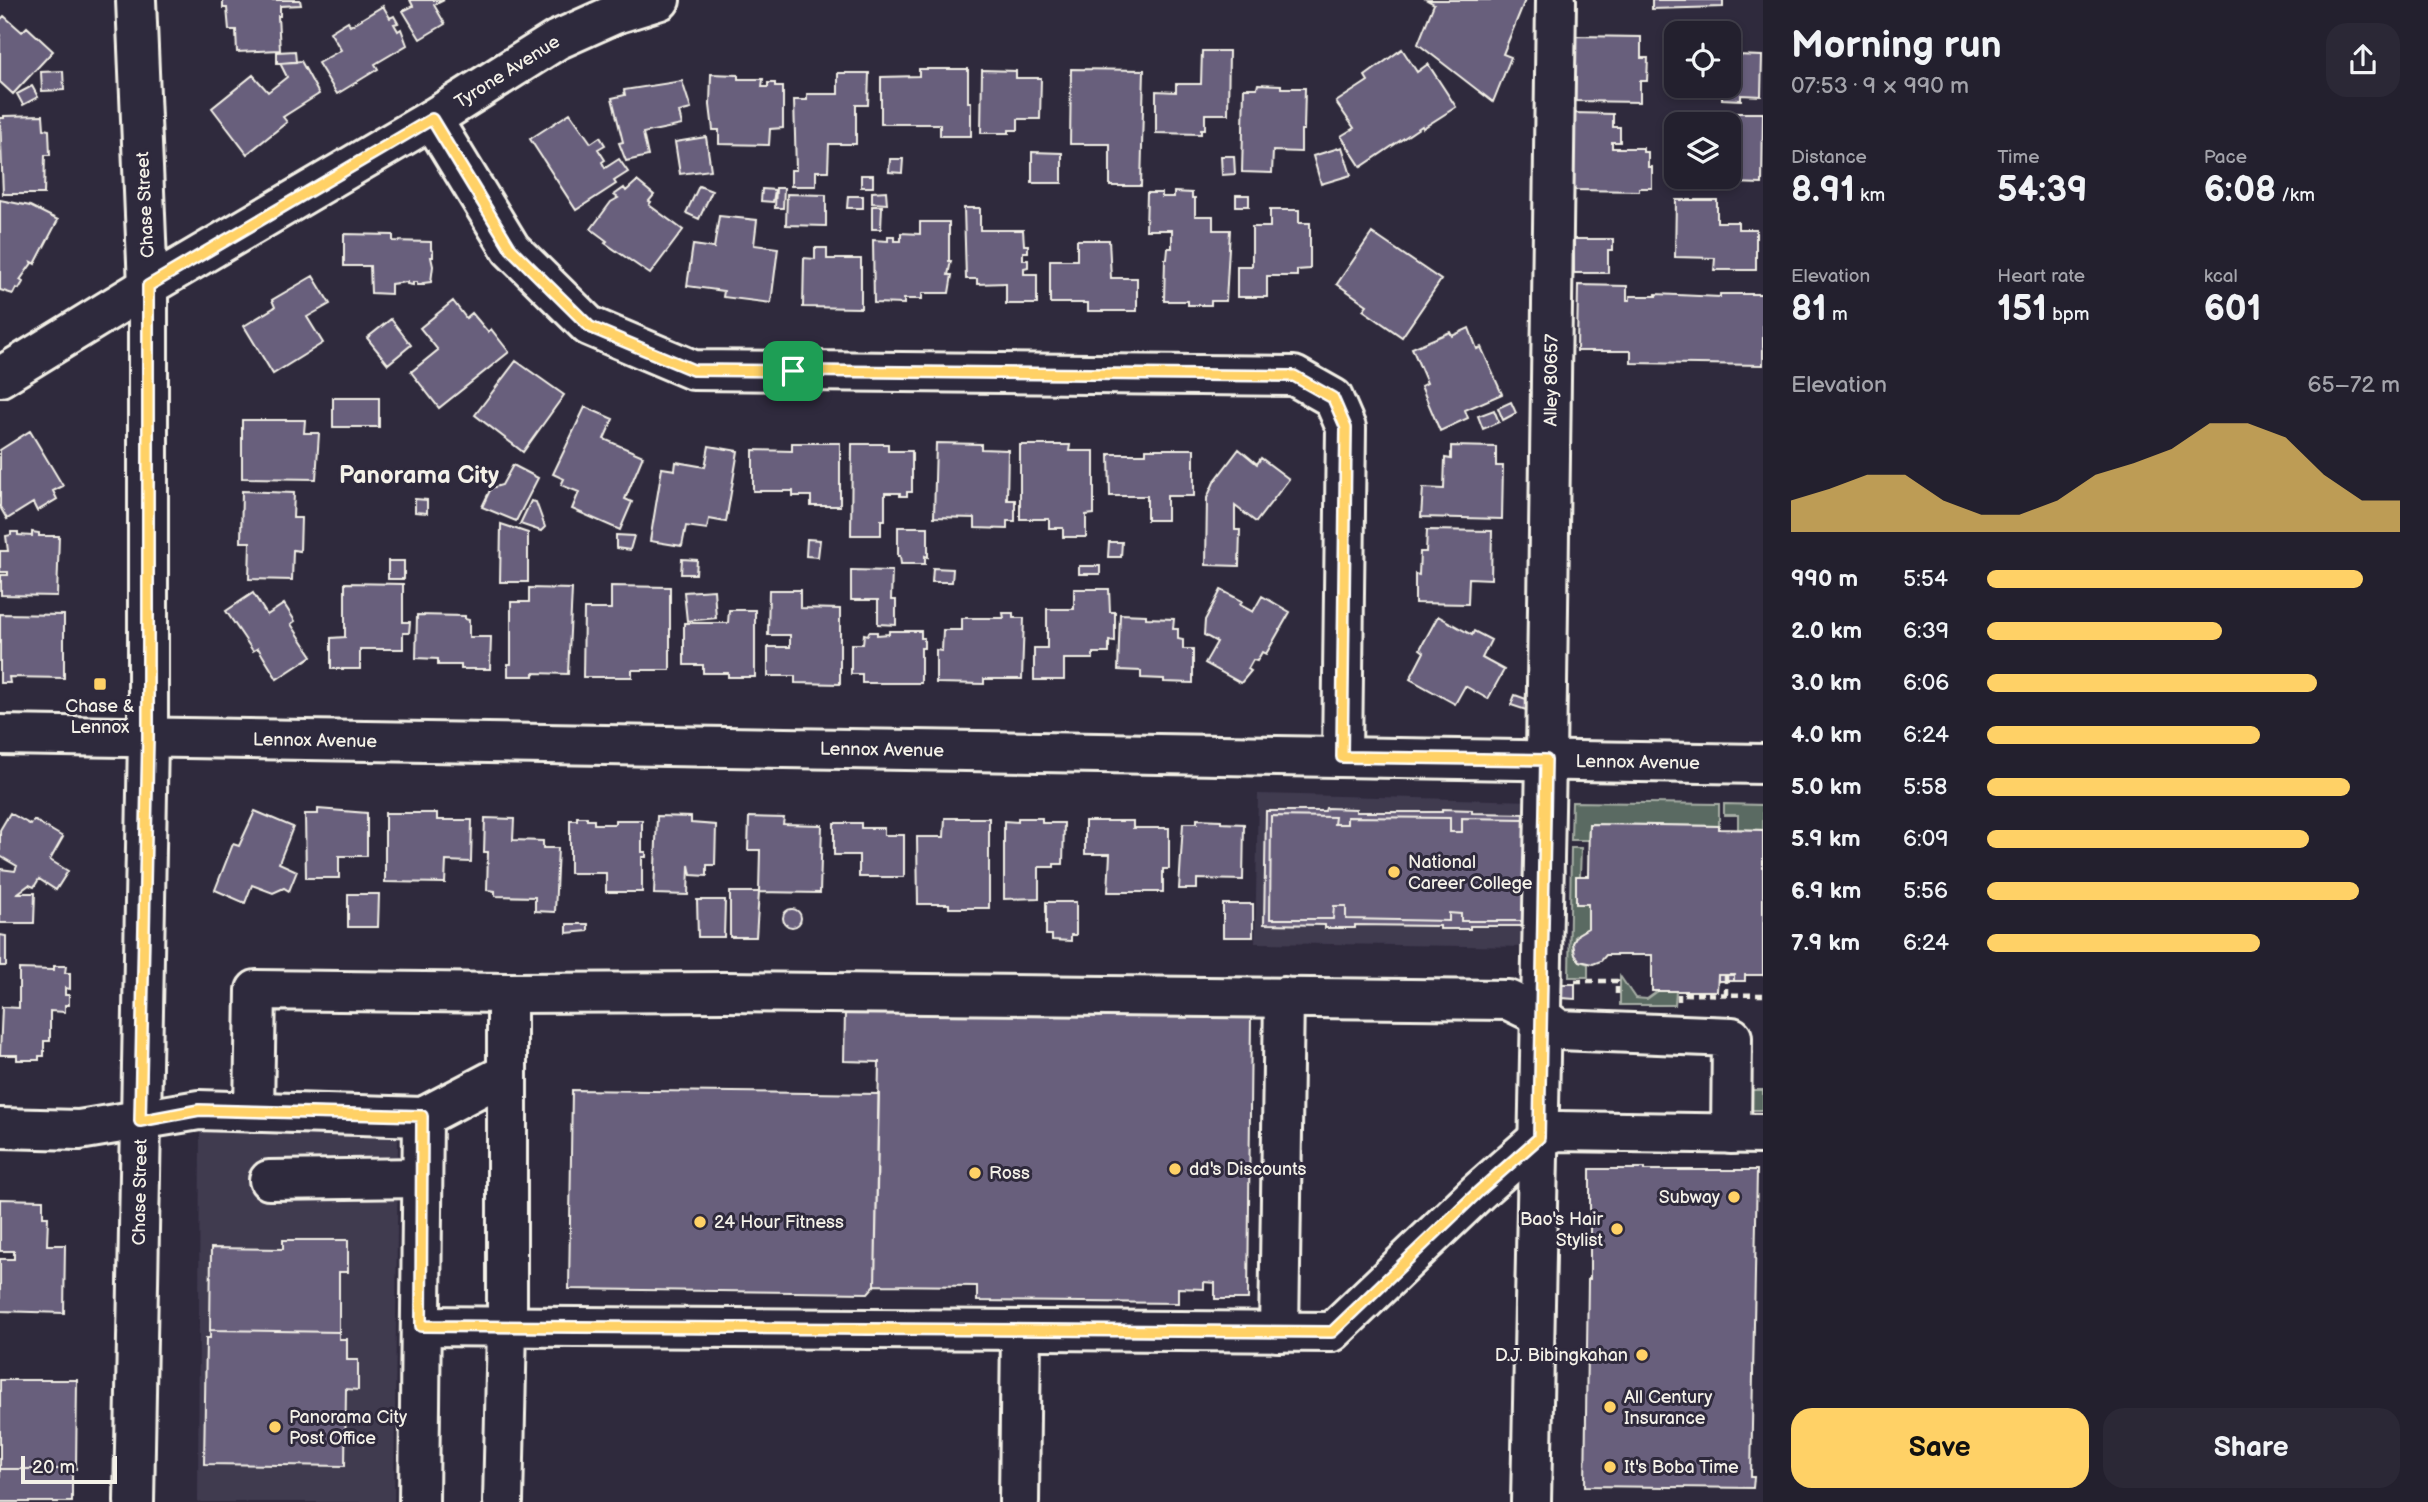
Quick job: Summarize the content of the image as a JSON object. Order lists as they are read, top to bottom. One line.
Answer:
{"streets":{"street":["Tyrone Avenue","Chase Street","Alley 80657","Lennox Avenue"]},"crossings":[["Tyrone Avenue","Chase Street"],["Chase Street","Lennox Avenue"],["Alley 80657","Lennox Avenue"]],"districts":["Panorama City"],"places":{"transit":["Chase & Lennox"],"other":["National Career College","dd's Discounts","Ross","Subway","24 Hour Fitness","Bao's Hair Stylist","D.J. Bibingkahan","All Century Insurance","Panorama City Post Office","It's Boba Time"]},"scale_bar":"20 m","page":{"heading":["Morning run","07:53 · 9 × 990 m"],"stats":[["Distance","8.91 km"],["Time","54:39"],["Pace","6:08 /km"],["Elevation","81 m"],["Heart rate","151 bpm"],["kcal","601"]],"chart":["Elevation","65–72 m"],"list":[{"name":"990 m","note":"5:54"},{"name":"2.0 km","note":"6:39"},{"name":"3.0 km","note":"6:06"},{"name":"4.0 km","note":"6:24"},{"name":"5.0 km","note":"5:58"},{"name":"5.9 km","note":"6:09"},{"name":"6.9 km","note":"5:56"},{"name":"7.9 km","note":"6:24"}],"buttons":["Save","Share"],"scale":"20 m"}}
